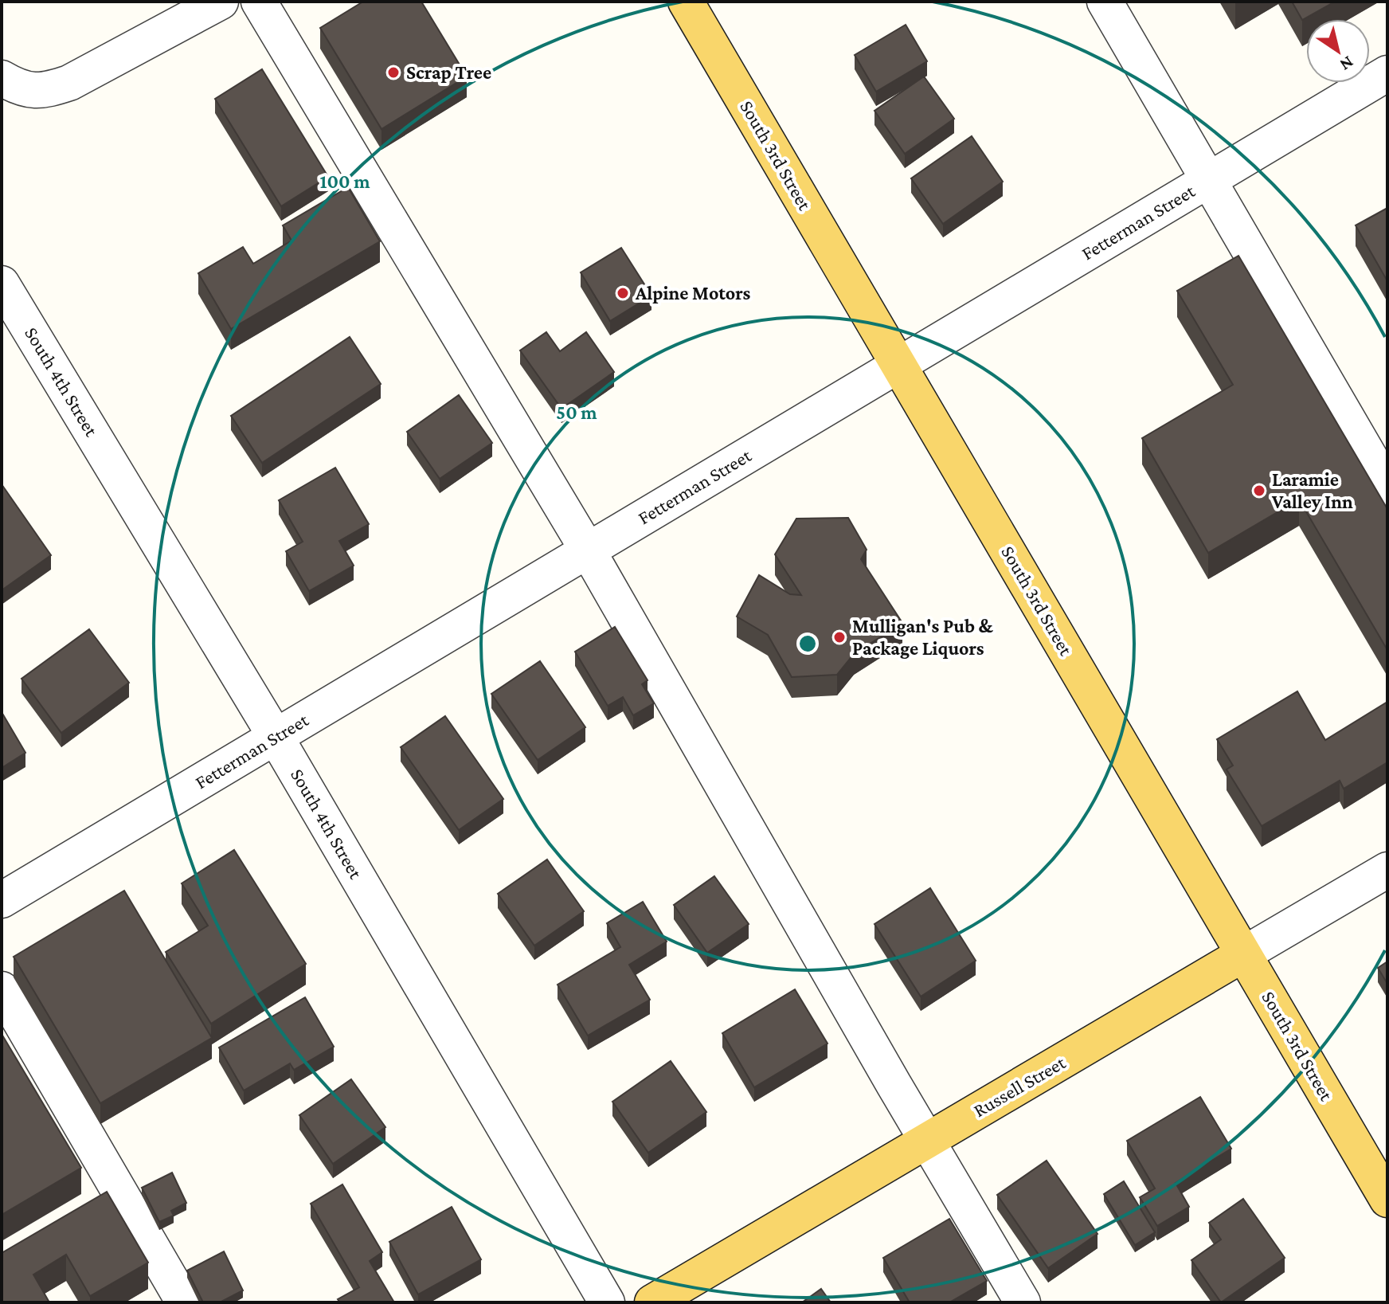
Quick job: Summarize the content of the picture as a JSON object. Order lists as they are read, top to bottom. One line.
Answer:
{"streets":{"main road":["South 3rd Street","Russell Street"],"street":["Fetterman Street","South 4th Street"]},"crossings":[["South 3rd Street","Fetterman Street"],["South 3rd Street","Russell Street"],["Fetterman Street","South 4th Street"]],"places":["Scrap Tree","Alpine Motors","Laramie Valley Inn","Mulligan's Pub & Package Liquors"],"north":"bottom right","rings":["100 m","50 m"]}
